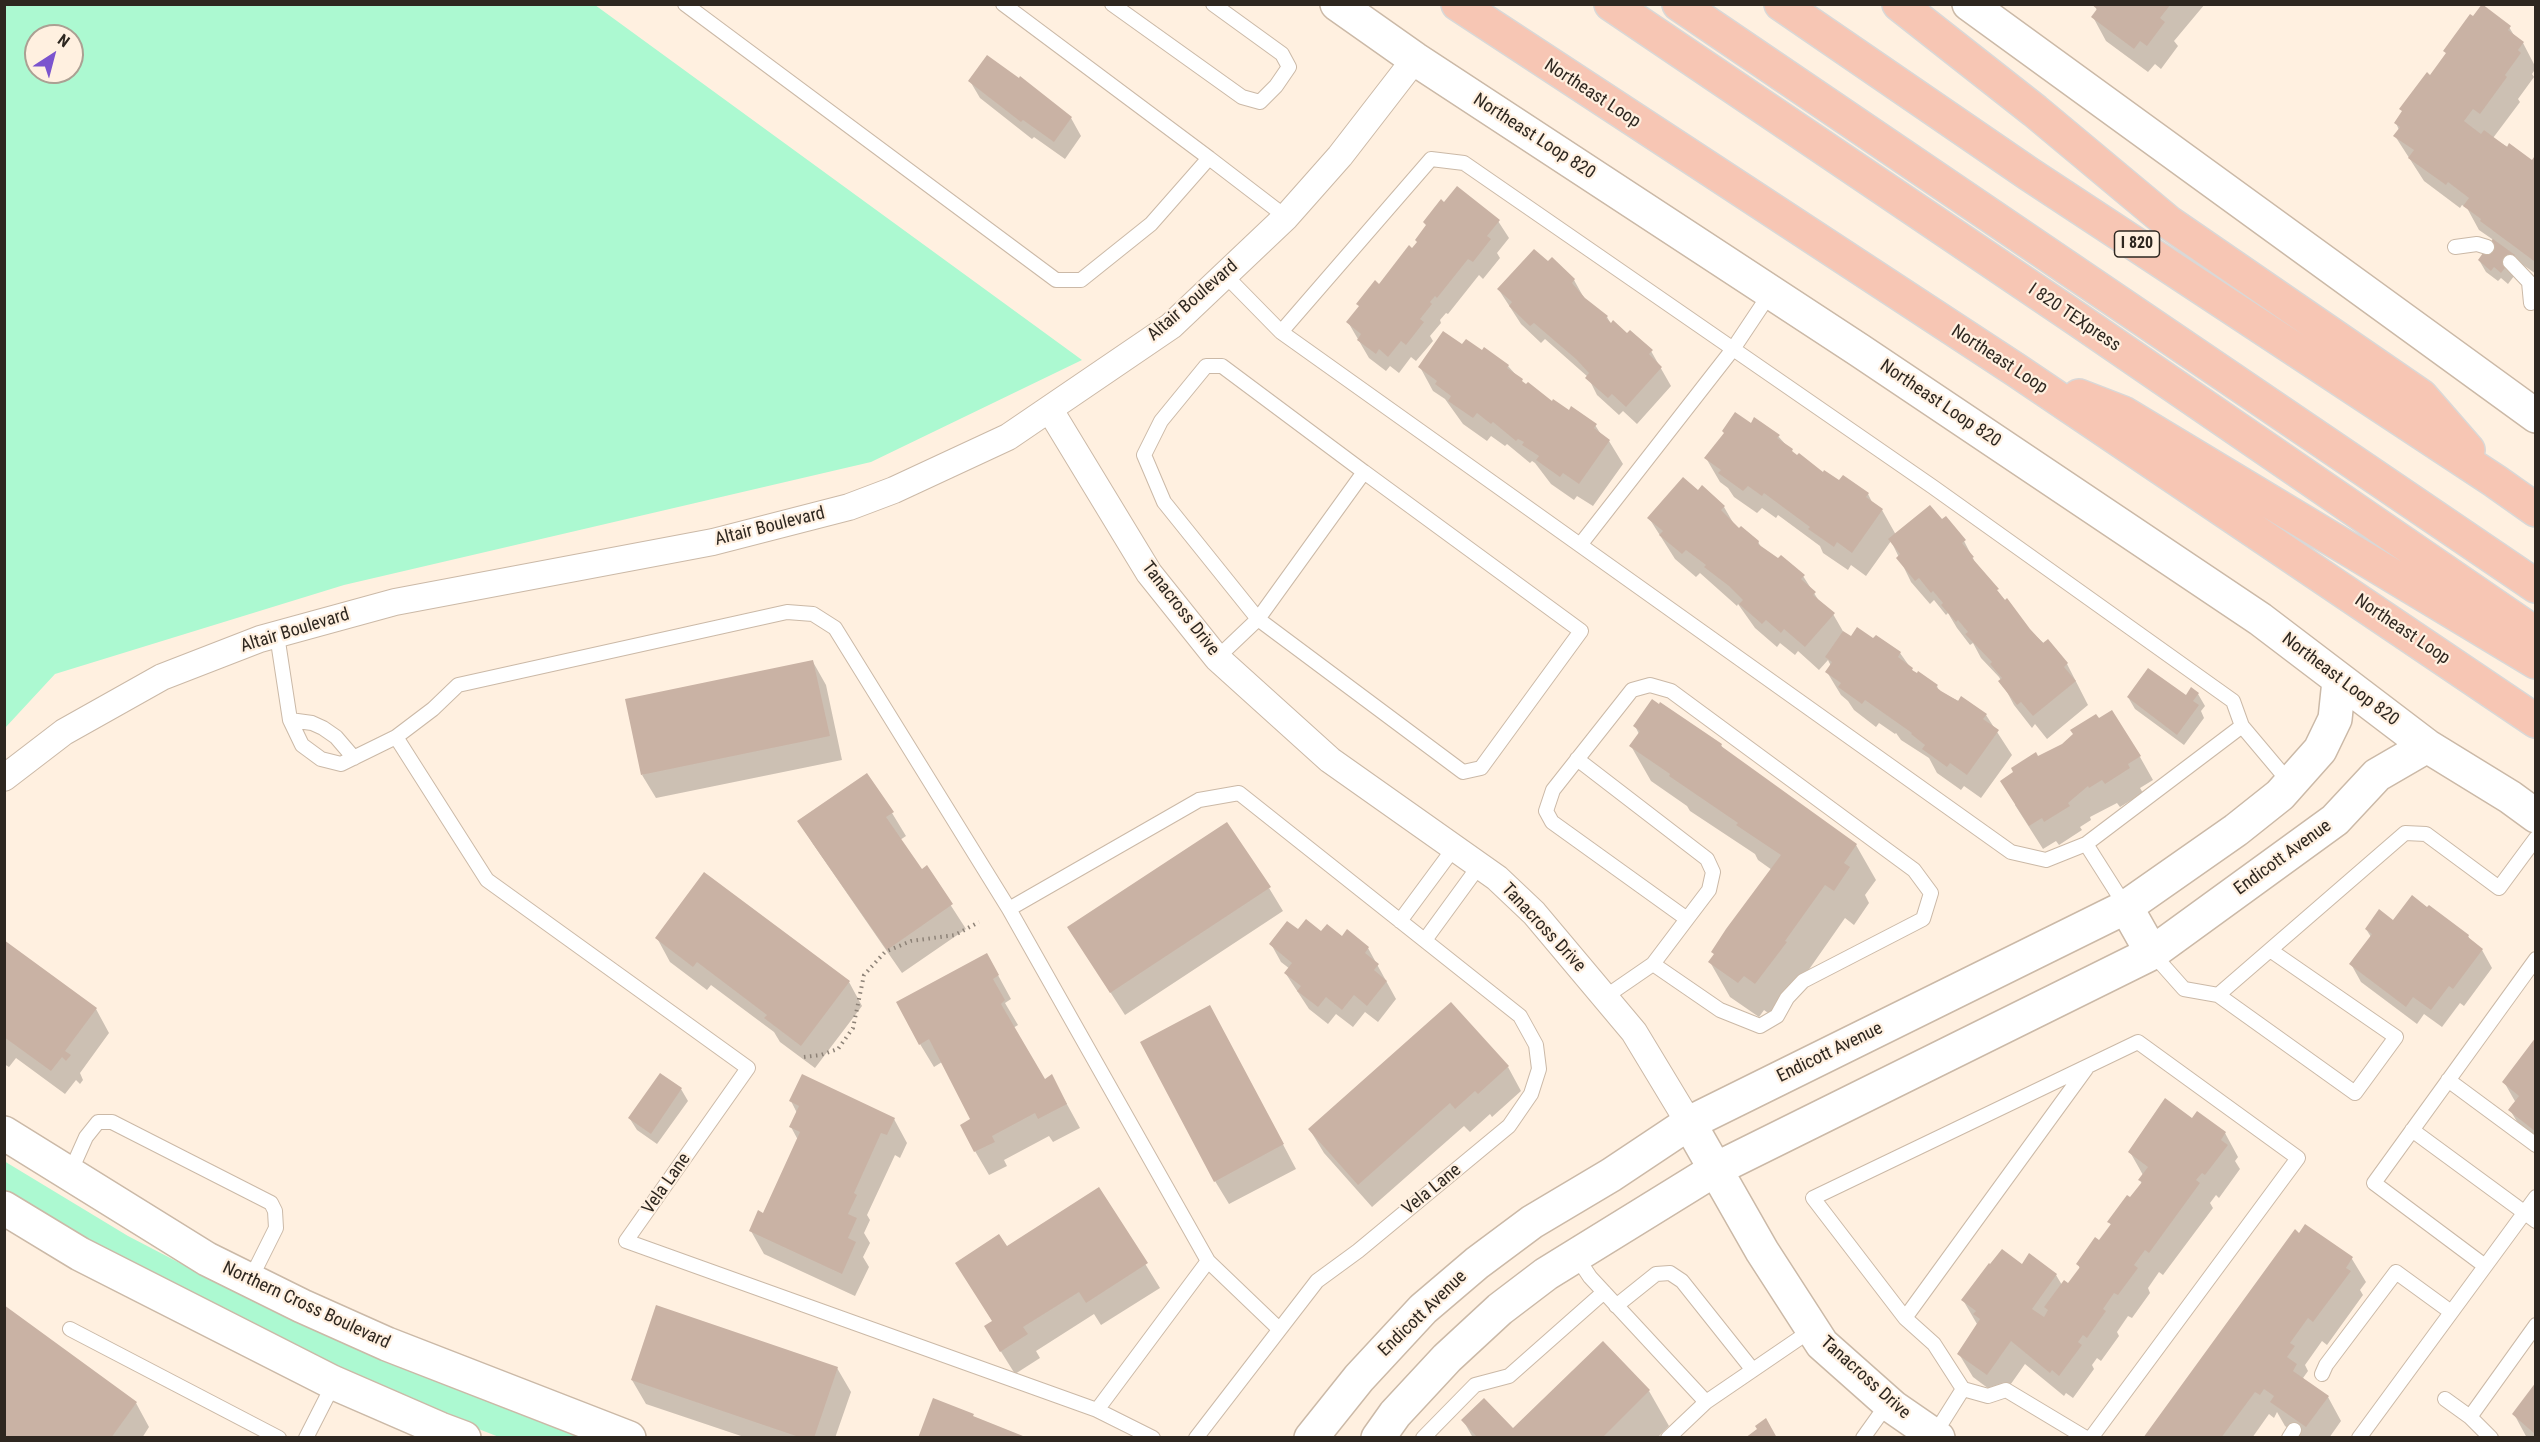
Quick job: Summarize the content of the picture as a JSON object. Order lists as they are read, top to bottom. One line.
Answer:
{"streets":{"highway":["Northeast Loop","I 820","I 820 TEXpress"],"street":["Northeast Loop 820","Altair Boulevard","Tanacross Drive","Endicott Avenue","Northern Cross Boulevard"],"lane":["Vela Lane"]},"crossings":[["Northeast Loop 820","Altair Boulevard"],["Northeast Loop 820","Endicott Avenue"],["Altair Boulevard","Tanacross Drive"],["Tanacross Drive","Endicott Avenue"]],"north":"top right"}
